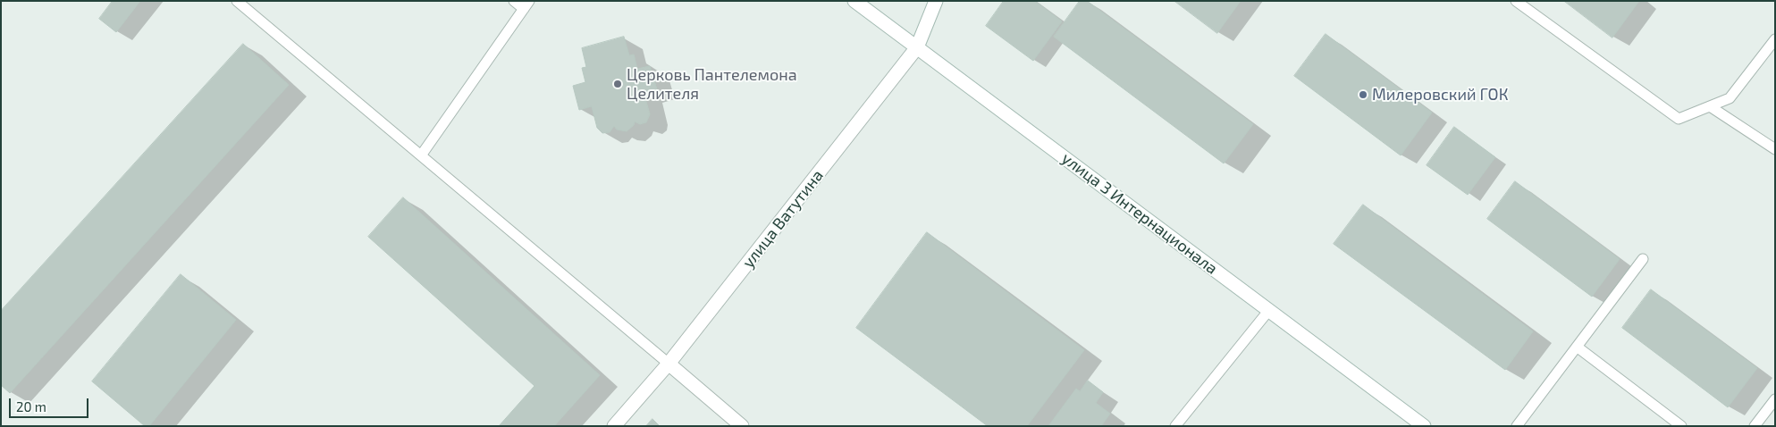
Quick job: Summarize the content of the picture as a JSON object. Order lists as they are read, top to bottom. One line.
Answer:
{"streets":{"main road":["улица 3 Интернационала","улица Ватутина"]},"crossings":[["улица 3 Интернационала","улица Ватутина"]],"places":["Церковь Пантелемона Целителя","Милеровский ГОК"],"scale_bar":"20 m"}
